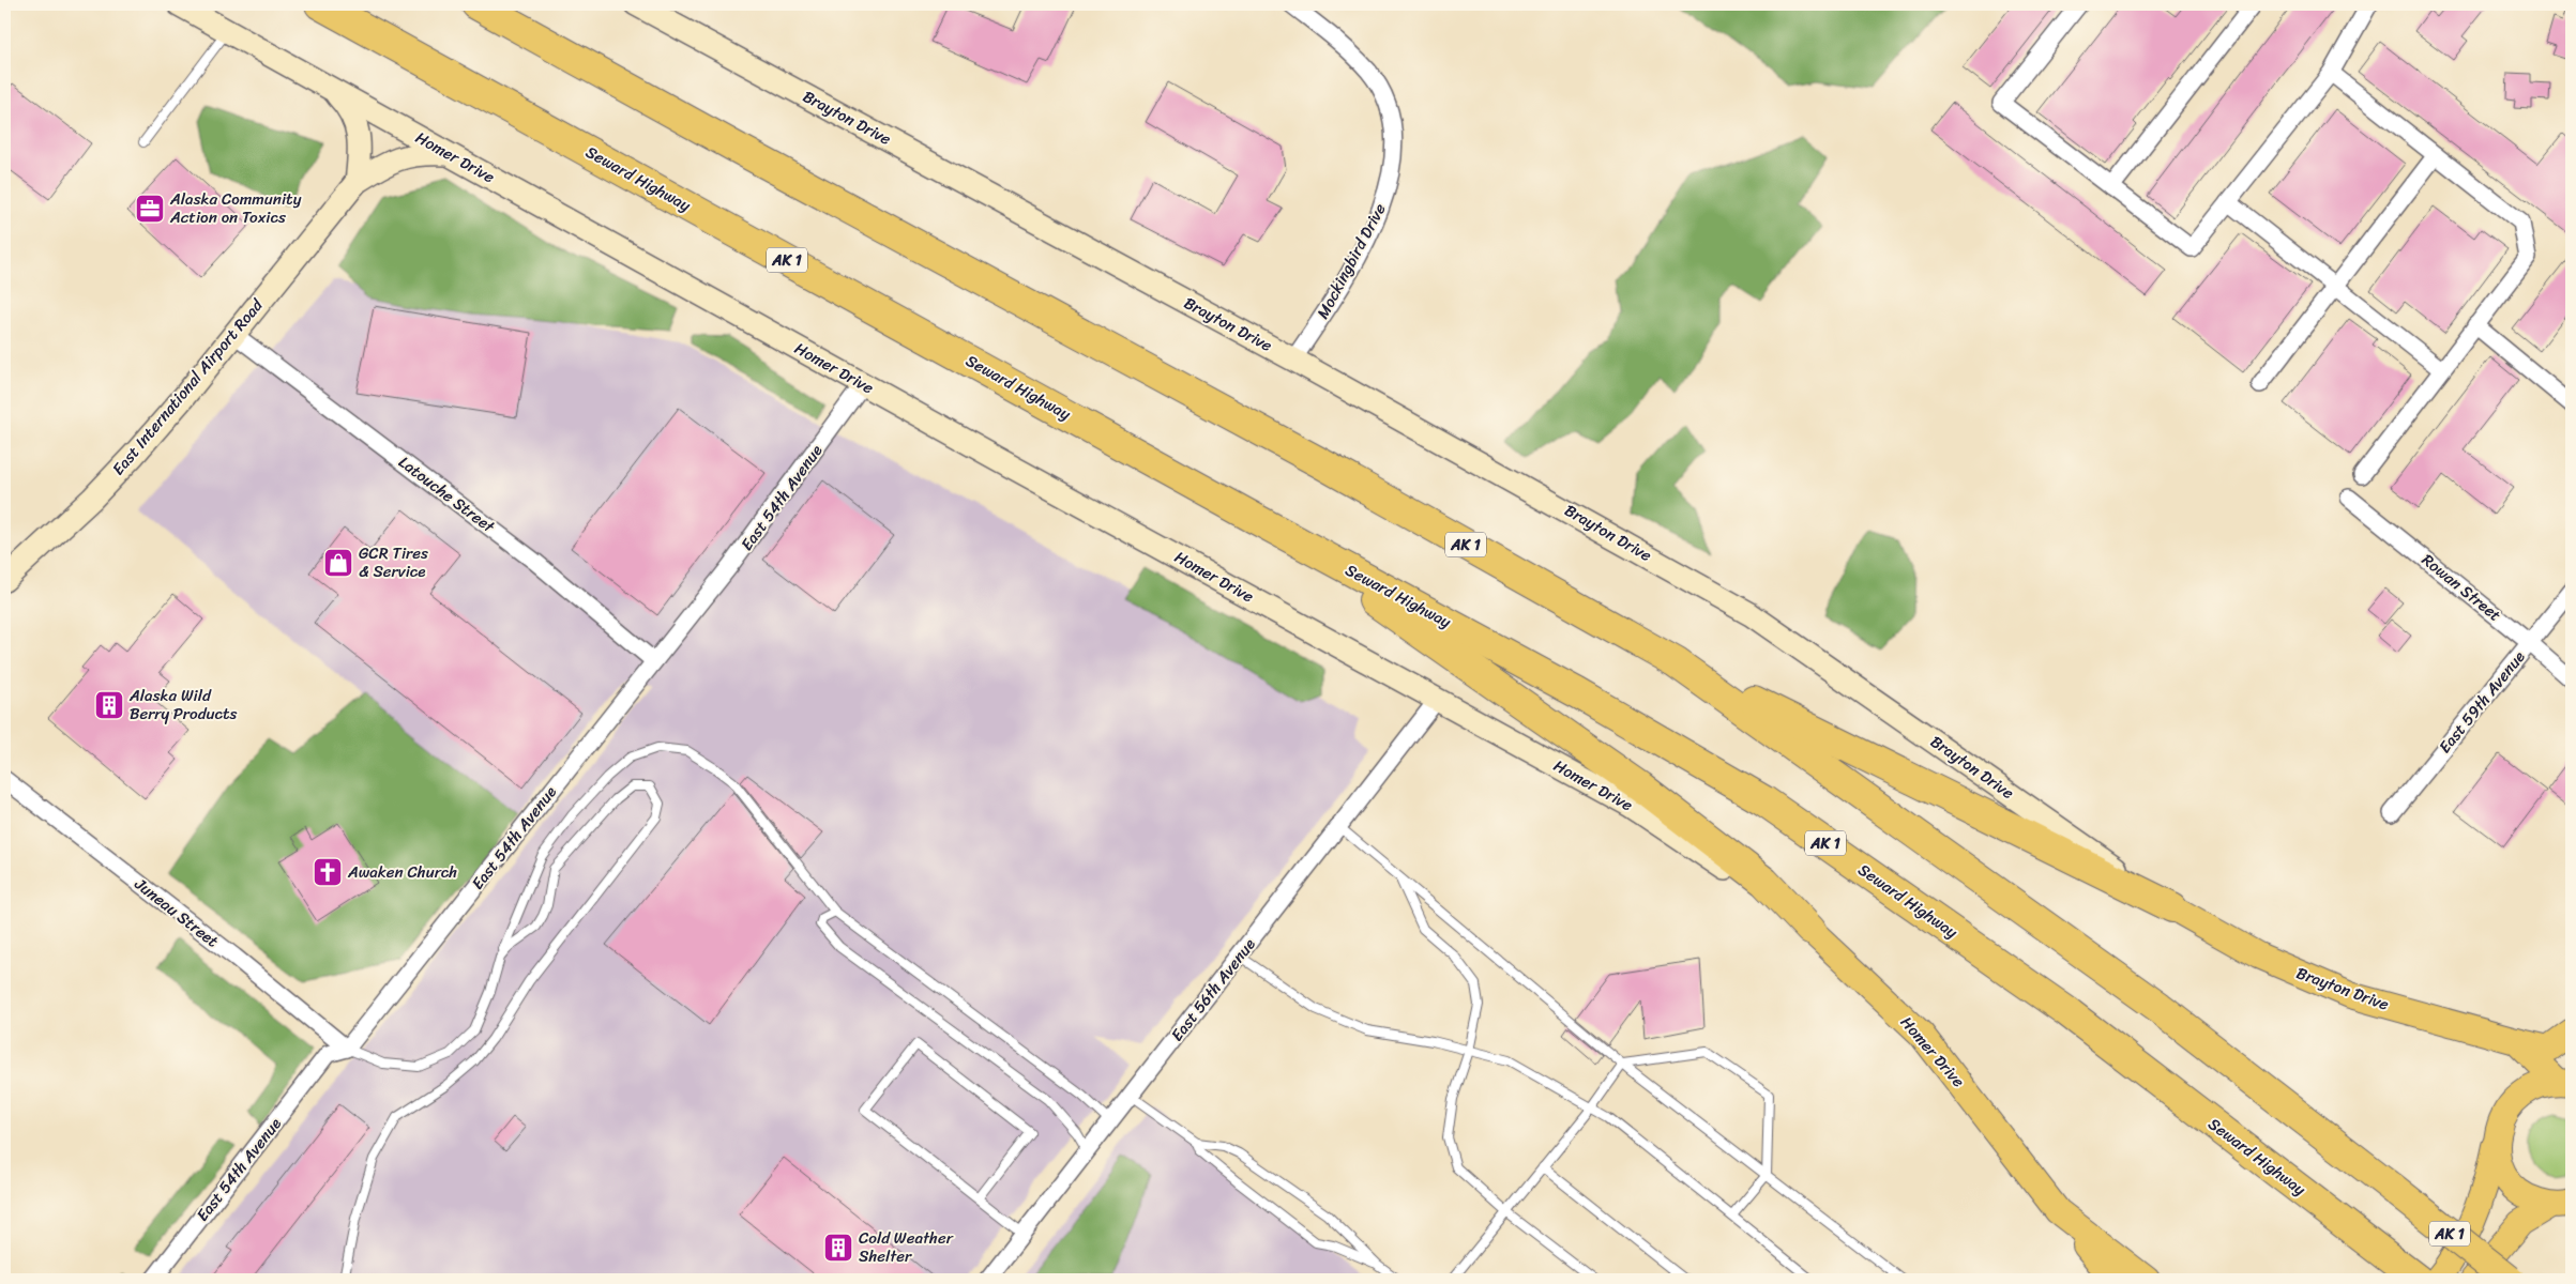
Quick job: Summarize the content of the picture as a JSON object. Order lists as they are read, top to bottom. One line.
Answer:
{"streets":{"highway":["Seward Highway","AK 1"],"main road":["Brayton Drive","Homer Drive","East International Airport Road"],"street":["Mockingbird Drive","Latouche Street","East 54th Avenue","Rowan Street","East 59th Avenue","Juneau Street","East 56th Avenue"]},"crossings":[["Brayton Drive","Mockingbird Drive"],["Homer Drive","East International Airport Road"],["Homer Drive","East 54th Avenue"],["Homer Drive","East 56th Avenue"],["East International Airport Road","Latouche Street"],["Latouche Street","East 54th Avenue"],["East 54th Avenue","Juneau Street"],["Rowan Street","East 59th Avenue"]],"places":{"office":["Alaska Community Action on Toxics"],"shop":["GCR Tires & Service"],"building":["Alaska Wild Berry Products","Cold Weather Shelter"],"church":["Awaken Church"]}}
